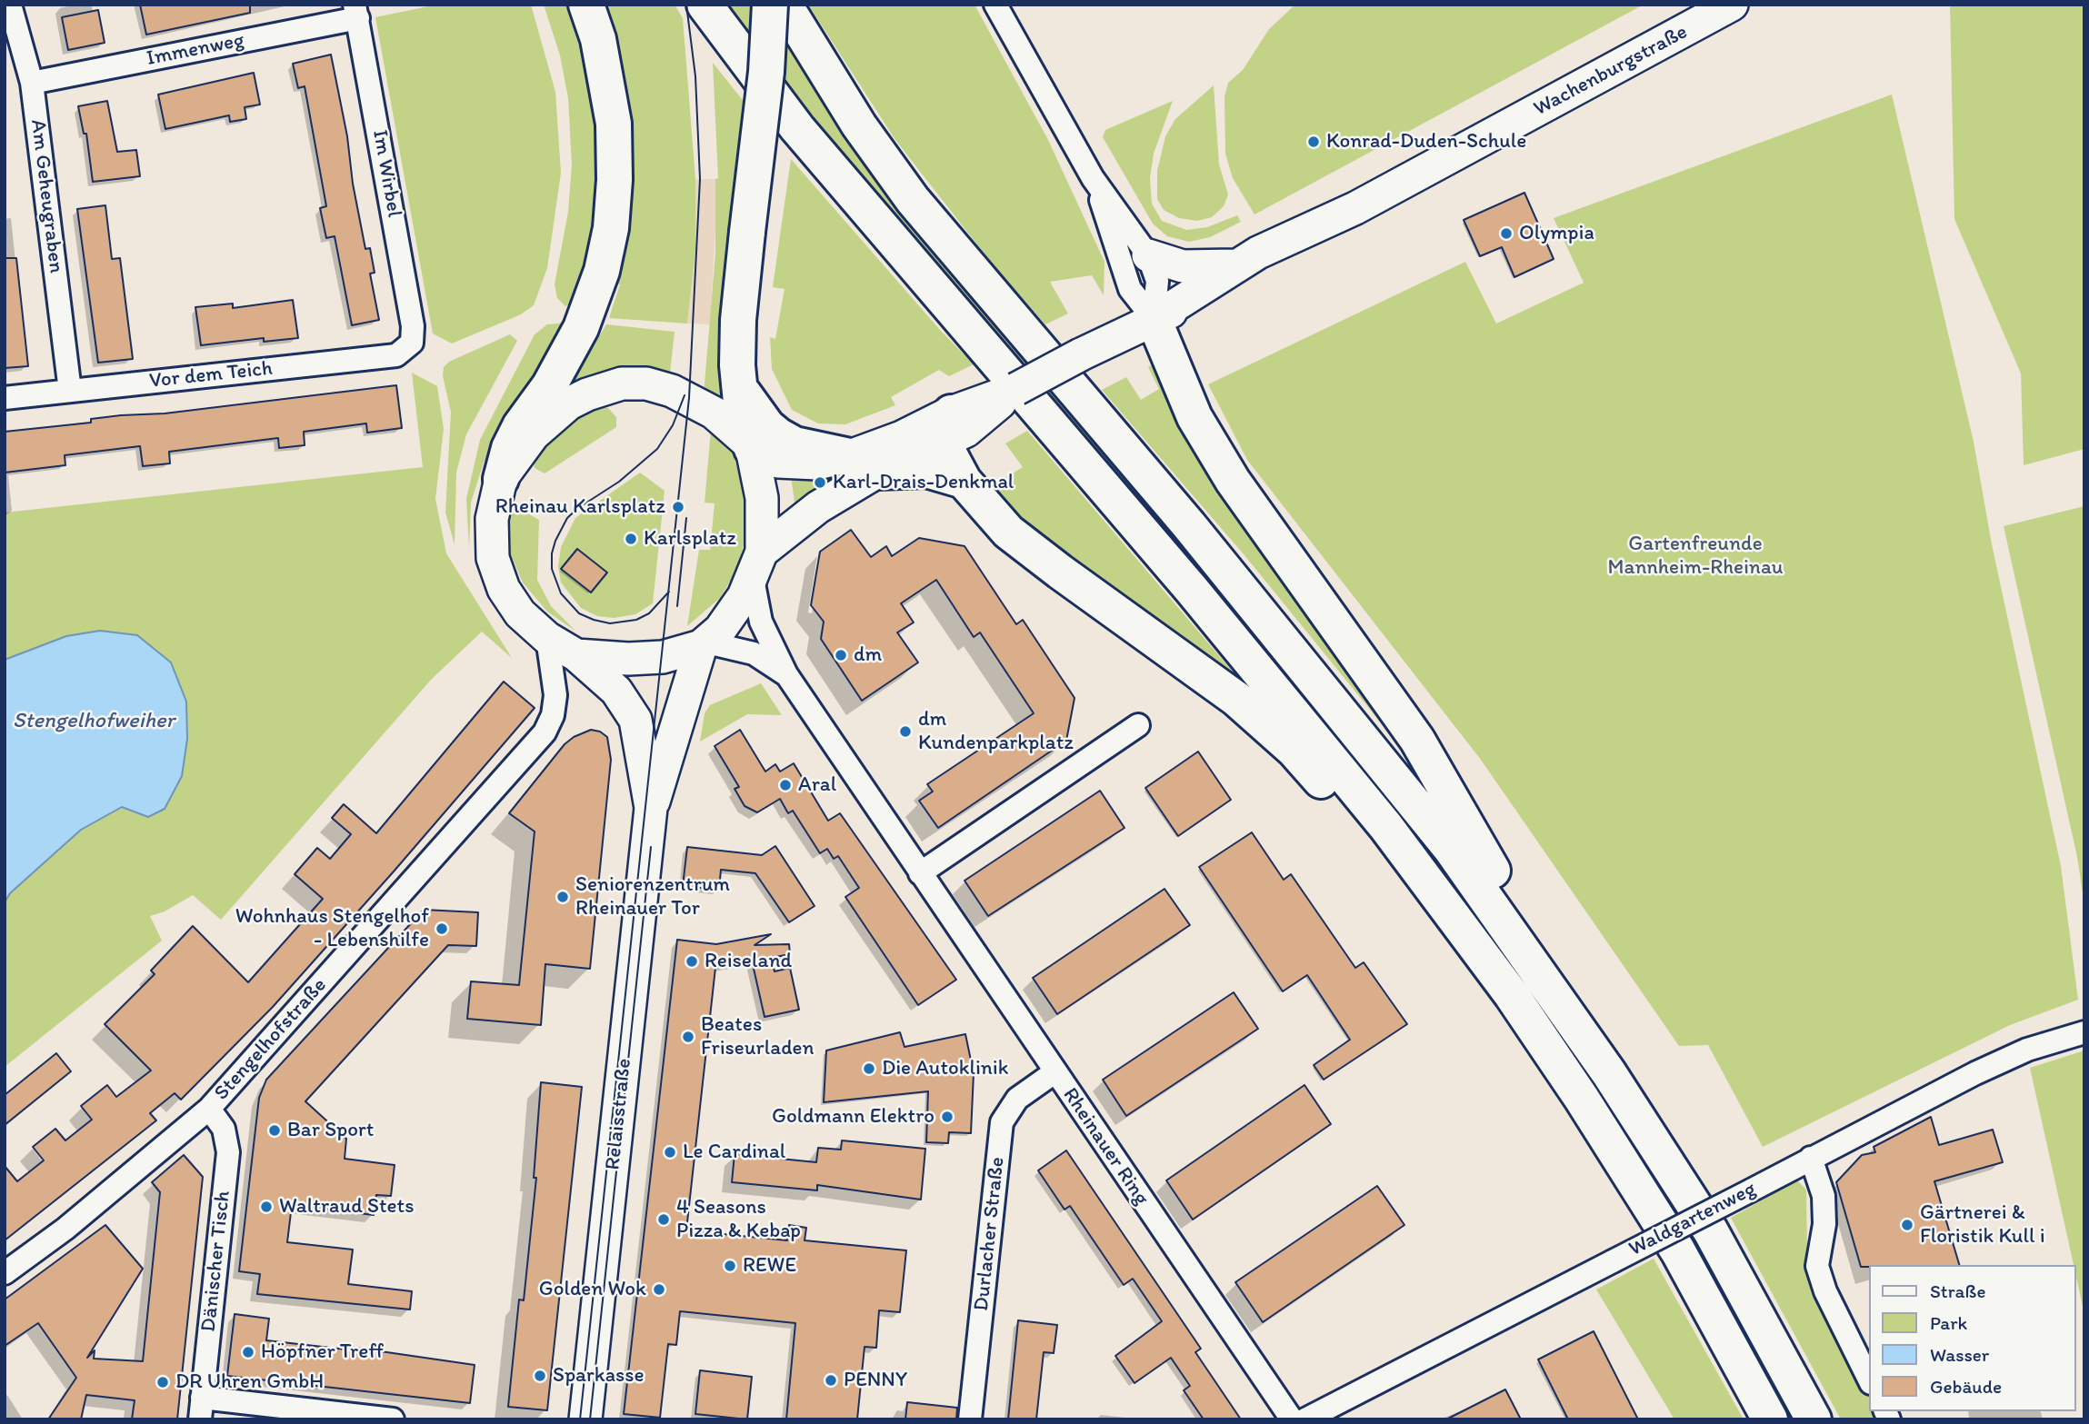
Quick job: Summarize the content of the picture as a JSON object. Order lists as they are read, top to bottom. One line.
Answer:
{"streets":{"main road":["Wachenburgstraße","Relaisstraße"],"street":["Immenweg","Im Wirbel","Am Geheugraben","Vor dem Teich","Stengelhofstraße","Rheinauer Ring","Waldgartenweg","Durlacher Straße","Dänischer Tisch"]},"crossings":[["Immenweg","Im Wirbel"],["Immenweg","Am Geheugraben"],["Wachenburgstraße","Rheinauer Ring"],["Im Wirbel","Vor dem Teich"],["Am Geheugraben","Vor dem Teich"],["Stengelhofstraße","Dänischer Tisch"],["Relaisstraße","Rheinauer Ring"],["Rheinauer Ring","Durlacher Straße"]],"water":["Stengelhofweiher"],"parks":["Gartenfreunde Mannheim-Rheinau"],"places":["Konrad-Duden-Schule","Olympia","Karl-Drais-Denkmal","Rheinau Karlsplatz","Karlsplatz","dm","dm Kundenparkplatz","Aral","Seniorenzentrum Rheinauer Tor","Wohnhaus Stengelhof - Lebenshilfe","Reiseland","Beates Friseurladen","Die Autoklinik","Goldmann Elektro","Bar Sport","Le Cardinal","Waltraud Stets","4 Seasons Pizza & Kebap","Gärtnerei & Floristik Kull i","REWE","Golden Wok","Höpfner Treff","Sparkasse","PENNY","DR Uhren GmbH"],"legend":["Straße","Park","Wasser","Gebäude"]}
